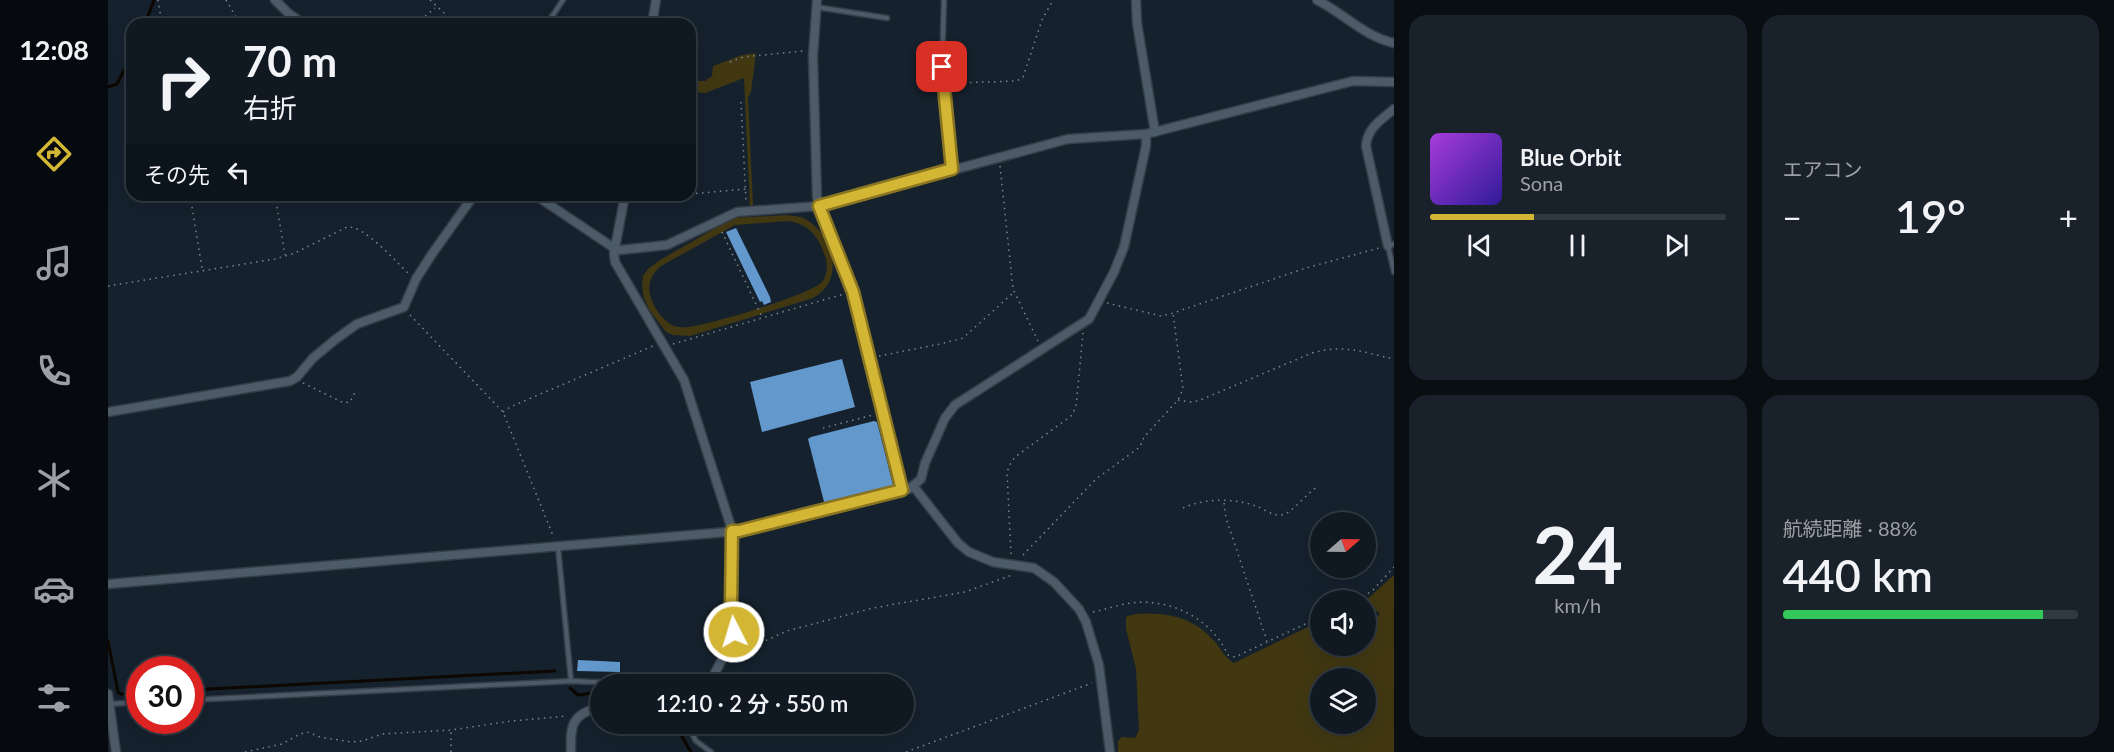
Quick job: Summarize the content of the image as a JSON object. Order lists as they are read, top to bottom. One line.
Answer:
{"north":"right","page":{"tabs":"12:08","tile":["エアコン",["24","km/h"],["航続距離 · 88%","440 km"]],"turn":["70 m","右折"],"song":["Blue Orbit","Sona"],"then":"その先","heat":["−","19°","+"],"limit":"30","trip":"12:10 · 2 分 · 550 m"}}
